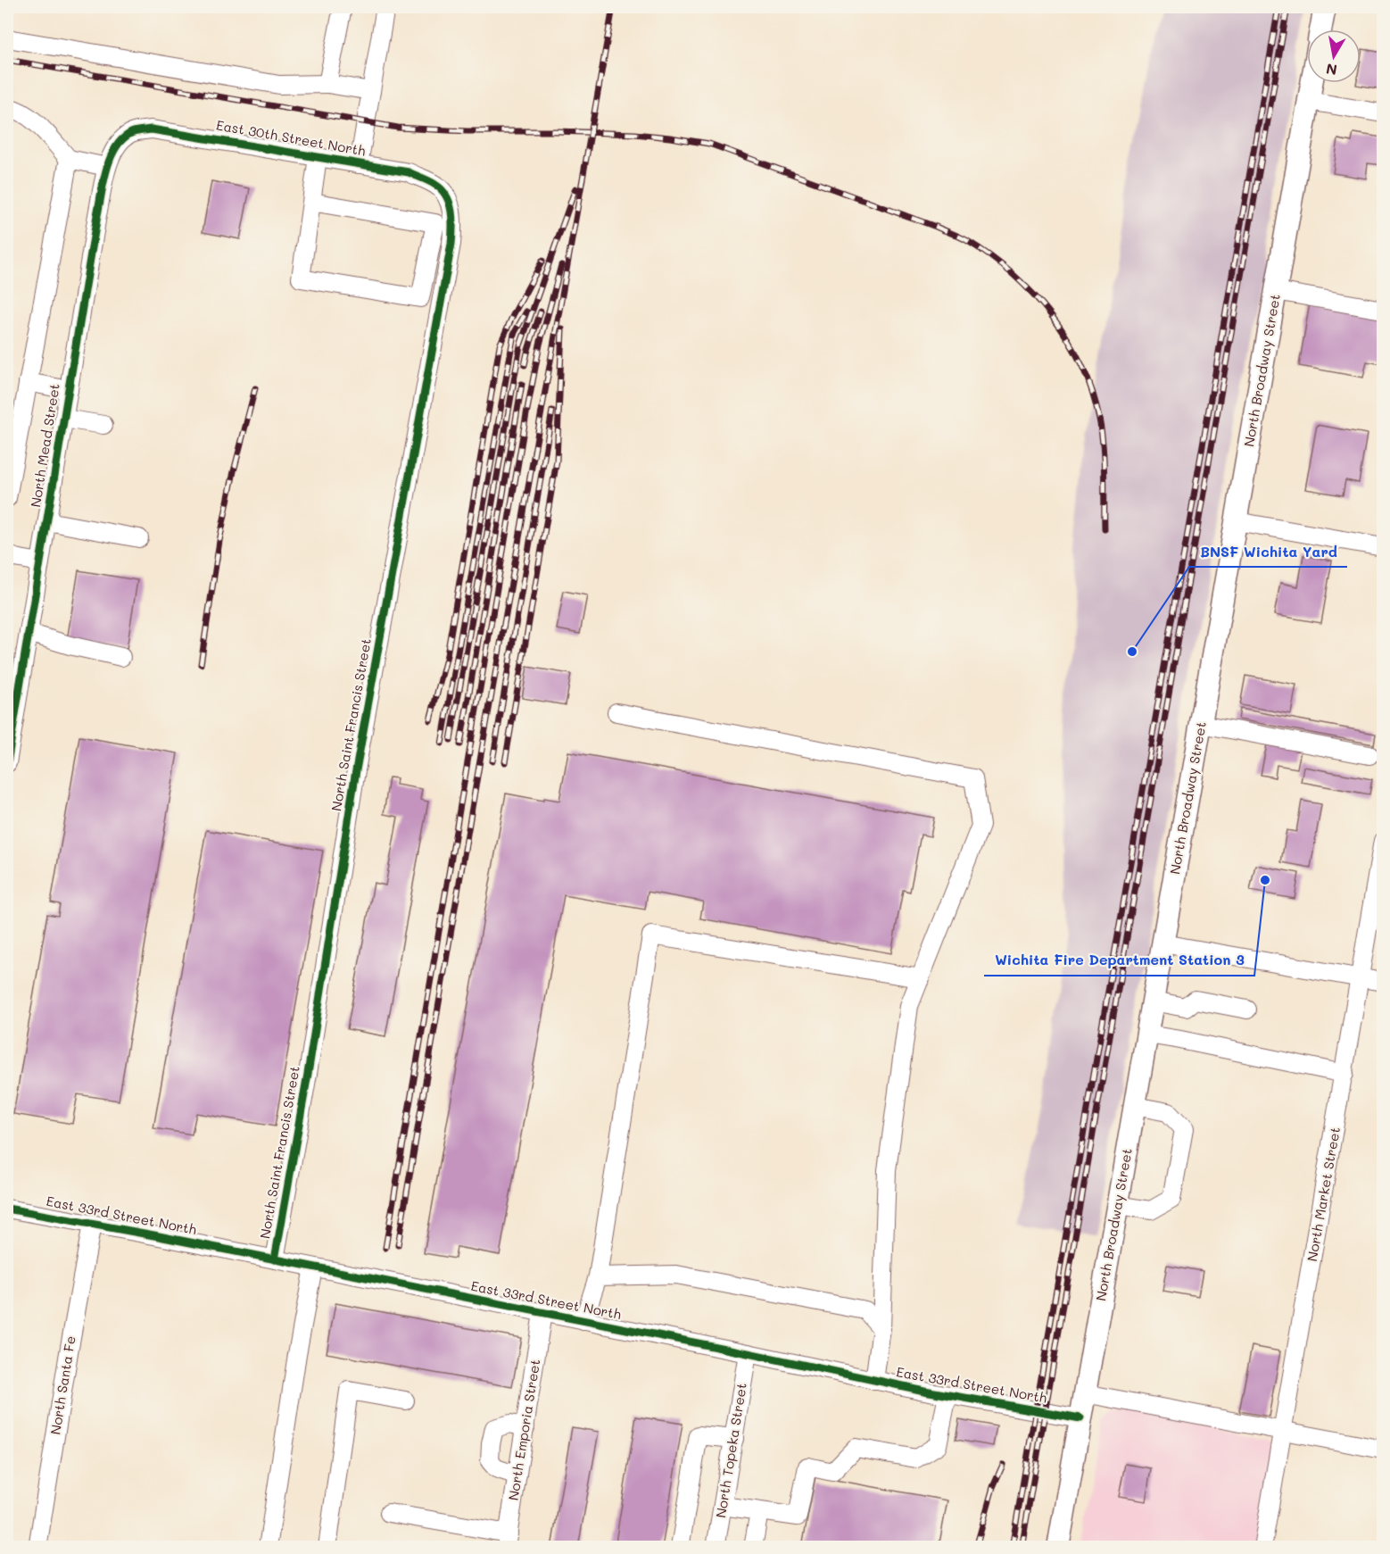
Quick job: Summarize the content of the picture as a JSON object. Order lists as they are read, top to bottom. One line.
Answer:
{"streets":{"main road":["North Broadway Street"],"street":["East 30th Street North","North Mead Street","North Saint Francis Street","North Market Street","East 33rd Street North","North Santa Fe","North Emporia Street","North Topeka Street"]},"crossings":[["East 30th Street North","North Mead Street"],["East 30th Street North","North Saint Francis Street"],["North Broadway Street","East 33rd Street North"],["North Saint Francis Street","East 33rd Street North"],["East 33rd Street North","North Santa Fe"],["East 33rd Street North","North Emporia Street"],["East 33rd Street North","North Topeka Street"]],"places":["BNSF Wichita Yard","Wichita Fire Department Station 3"],"north":"bottom"}
